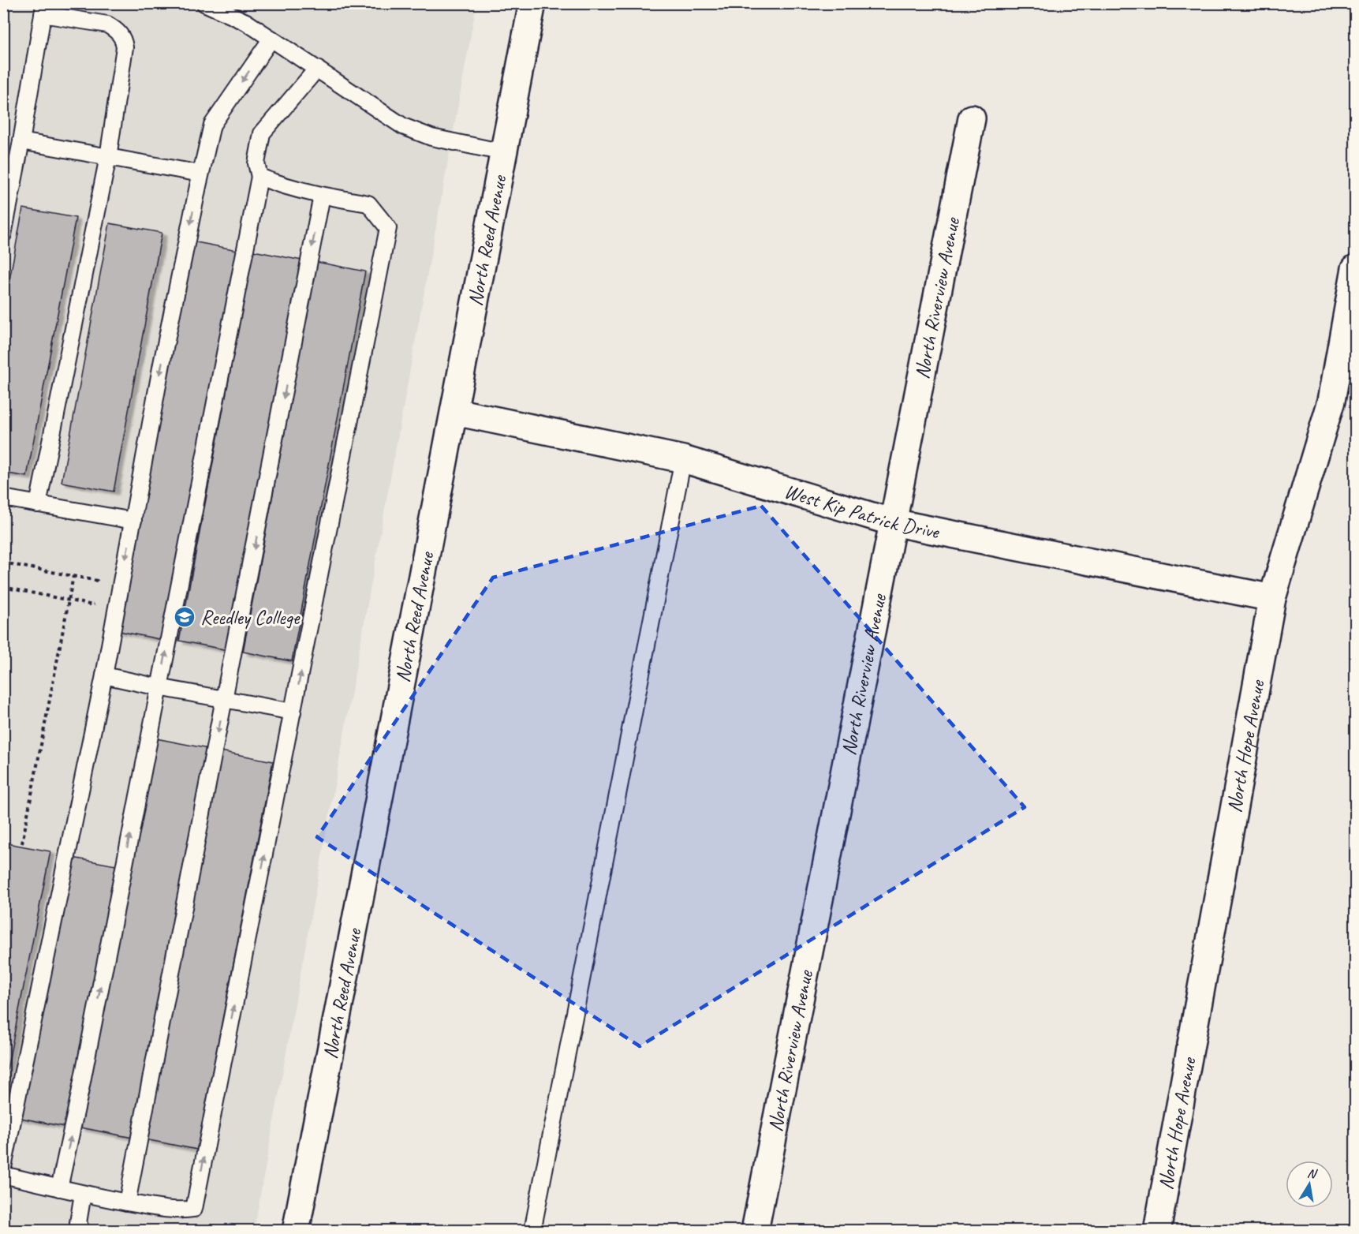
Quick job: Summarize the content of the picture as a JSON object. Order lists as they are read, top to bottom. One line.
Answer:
{"streets":{"street":["North Reed Avenue","North Riverview Avenue","West Kip Patrick Drive","North Hope Avenue"]},"crossings":[["North Reed Avenue","West Kip Patrick Drive"],["North Riverview Avenue","West Kip Patrick Drive"],["West Kip Patrick Drive","North Hope Avenue"]],"places":{"school or university":["Reedley College"]},"north":"top"}
